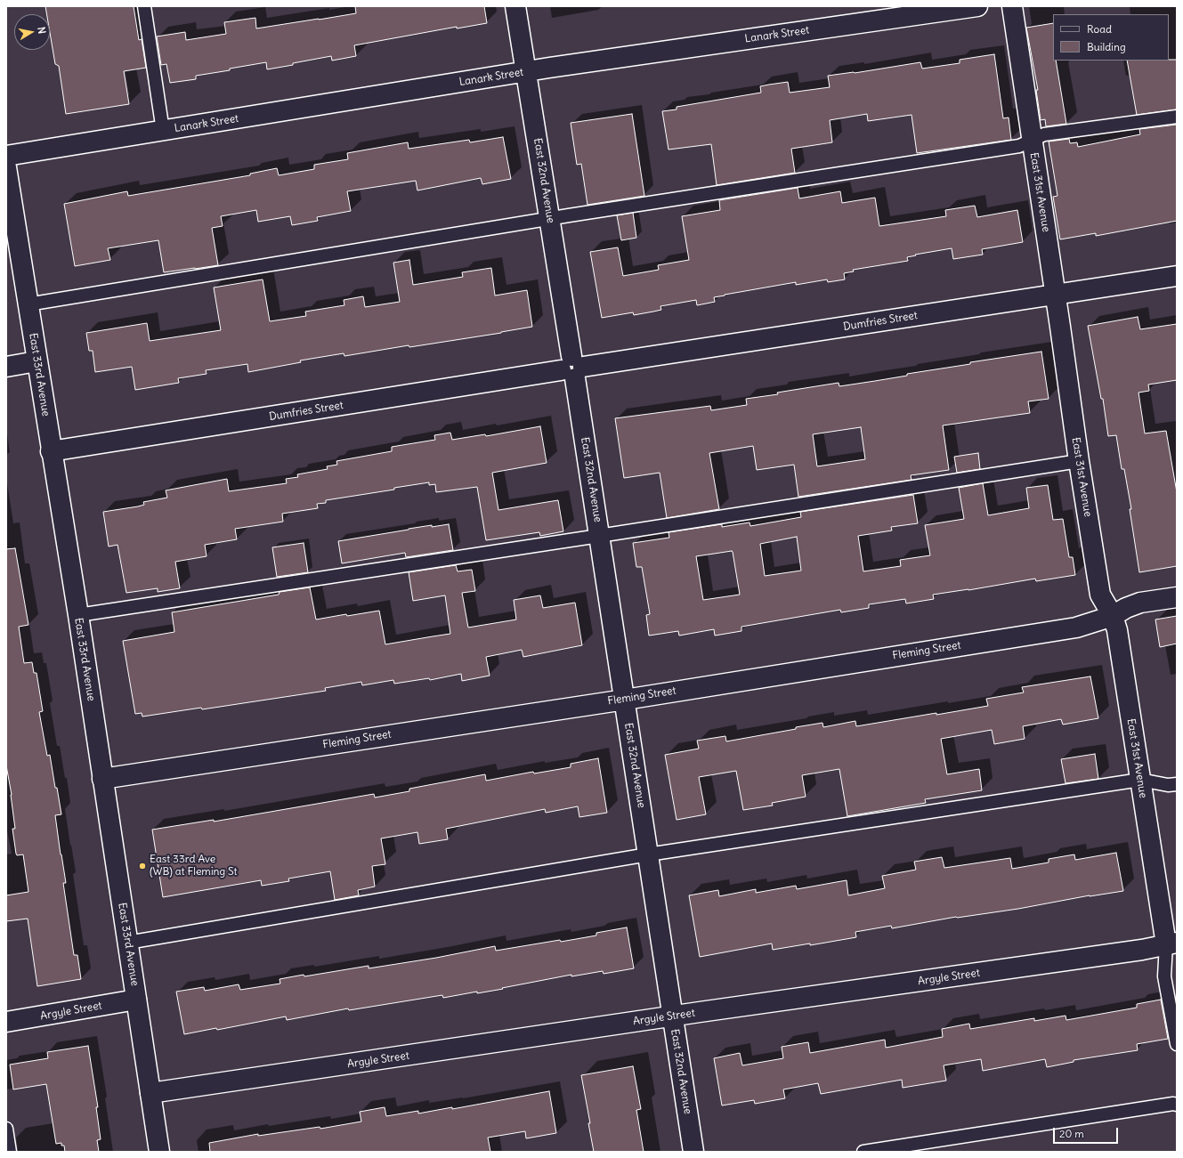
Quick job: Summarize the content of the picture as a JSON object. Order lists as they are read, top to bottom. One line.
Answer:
{"streets":{"street":["Lanark Street","East 32nd Avenue","East 31st Avenue","Dumfries Street","East 33rd Avenue","Fleming Street","Argyle Street"]},"crossings":[["Lanark Street","East 32nd Avenue"],["East 32nd Avenue","Dumfries Street"],["East 32nd Avenue","Fleming Street"],["East 32nd Avenue","Argyle Street"],["East 31st Avenue","Dumfries Street"],["East 31st Avenue","Fleming Street"],["East 31st Avenue","Argyle Street"],["Dumfries Street","East 33rd Avenue"],["East 33rd Avenue","Fleming Street"],["East 33rd Avenue","Argyle Street"]],"places":["East 33rd Ave (WB) at Fleming St"],"legend":["Road","Building"],"scale_bar":"20 m","north":"right"}
